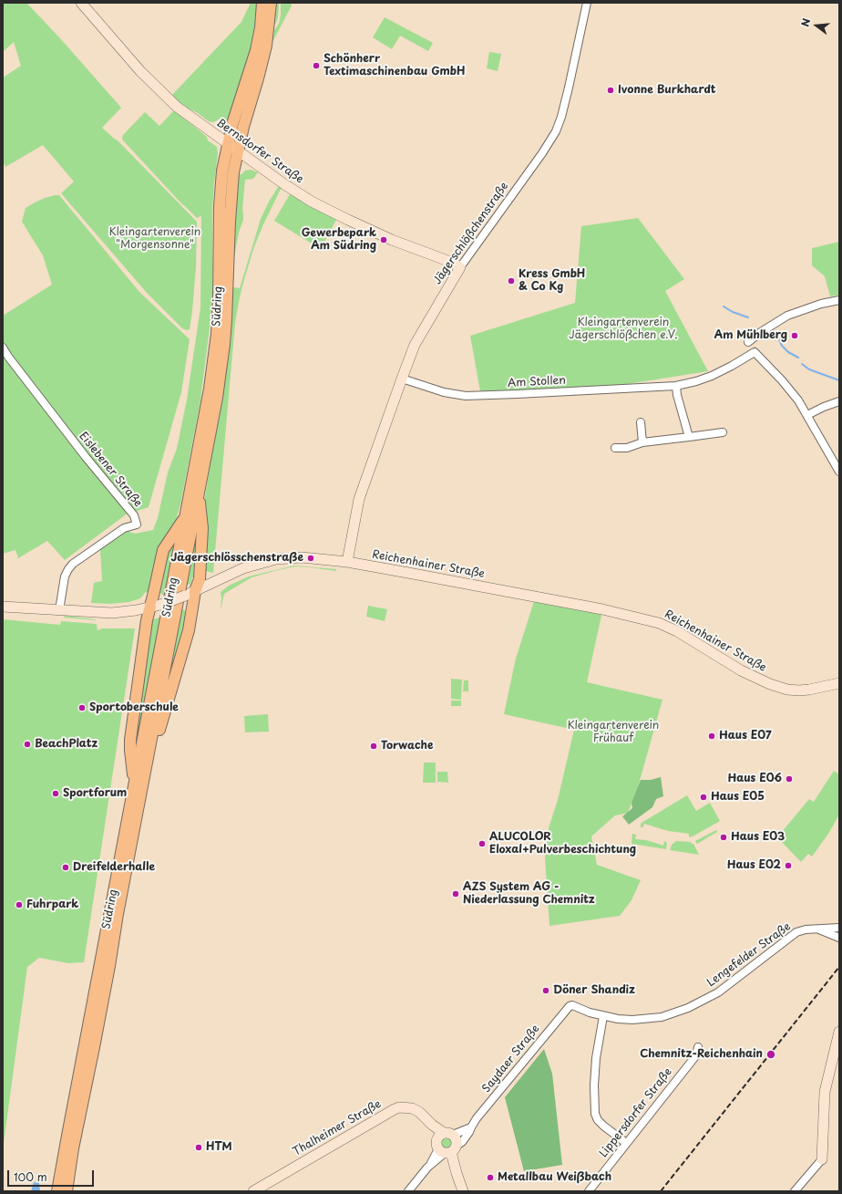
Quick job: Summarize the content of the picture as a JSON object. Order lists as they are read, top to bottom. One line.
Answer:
{"streets":{"main road":["Südring"],"street":["Bernsdorfer Straße","Jägerschlößchenstraße","Am Stollen","Eislebener Straße","Reichenhainer Straße","Lengefelder Straße","Saydaer Straße","Lippersdorfer Straße","Thalheimer Straße"]},"crossings":[["Bernsdorfer Straße","Jägerschlößchenstraße"],["Bernsdorfer Straße","Südring"],["Jägerschlößchenstraße","Am Stollen"],["Jägerschlößchenstraße","Reichenhainer Straße"],["Eislebener Straße","Reichenhainer Straße"],["Lengefelder Straße","Saydaer Straße"]],"parks":["Kleingartenverein \"Morgensonne\"","Kleingartenverein Jägerschlößchen e.V.","Kleingartenverein Frühauf"],"places":["Schönherr Textimaschinenbau GmbH","Ivonne Burkhardt","Gewerbepark Am Südring","Kress GmbH & Co Kg","Am Mühlberg","Jägerschlösschenstraße","Sportoberschule","Haus E07","BeachPlatz","Torwache","Haus E06","Sportforum","Haus E05","Haus E03","ALUCOLOR Eloxal+Pulverbeschichtung","Haus E02","Dreifelderhalle","AZS System AG - Niederlassung Chemnitz","Fuhrpark","Döner Shandiz","Chemnitz-Reichenhain","HTM","Metallbau Weißbach"],"scale_bar":"100 m","north":"left"}
